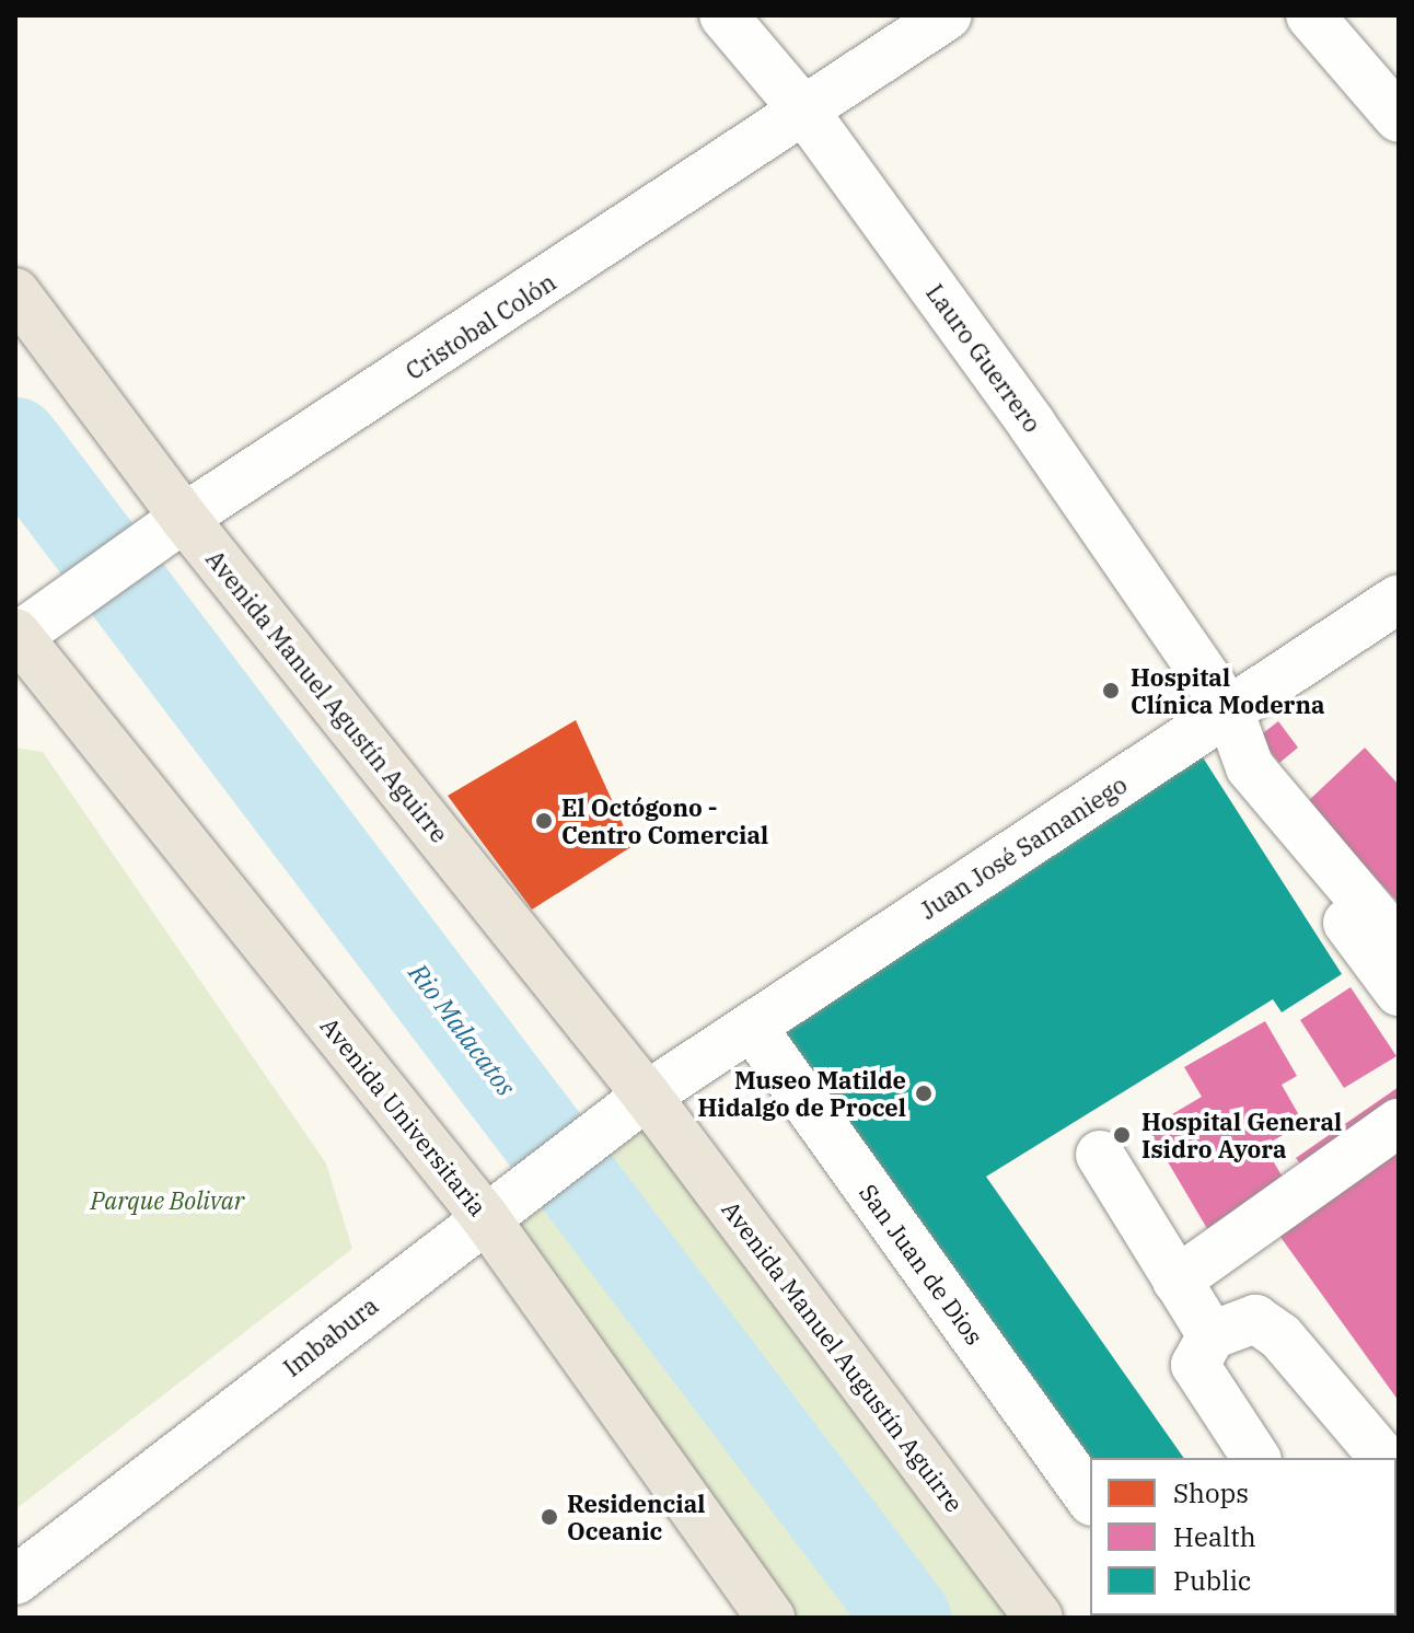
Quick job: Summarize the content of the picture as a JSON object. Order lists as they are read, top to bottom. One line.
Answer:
{"streets":{"main road":["Avenida Manuel Agustín Aguirre","Avenida Universitaria","Avenida Manuel Augustín Aguirre"],"street":["Cristobal Colón","Lauro Guerrero","Juan José Samaniego","San Juan de Dios","Imbabura"]},"crossings":[["Cristobal Colón","Lauro Guerrero"],["Cristobal Colón","Avenida Manuel Agustín Aguirre"],["Cristobal Colón","Avenida Universitaria"],["Lauro Guerrero","Juan José Samaniego"],["Avenida Manuel Agustín Aguirre","Juan José Samaniego"],["Avenida Manuel Agustín Aguirre","Imbabura"],["Avenida Manuel Agustín Aguirre","Avenida Manuel Augustín Aguirre"],["Juan José Samaniego","San Juan de Dios"],["Juan José Samaniego","Imbabura"],["Juan José Samaniego","Avenida Manuel Augustín Aguirre"],["Avenida Universitaria","Imbabura"],["Imbabura","Avenida Manuel Augustín Aguirre"]],"water":["Rio Malacatos"],"parks":["Parque Bolivar"],"places":["Hospital Clínica Moderna","El Octógono - Centro Comercial","Museo Matilde Hidalgo de Procel","Hospital General Isidro Ayora","Residencial Oceanic"],"legend":["Shops","Health","Public"]}
